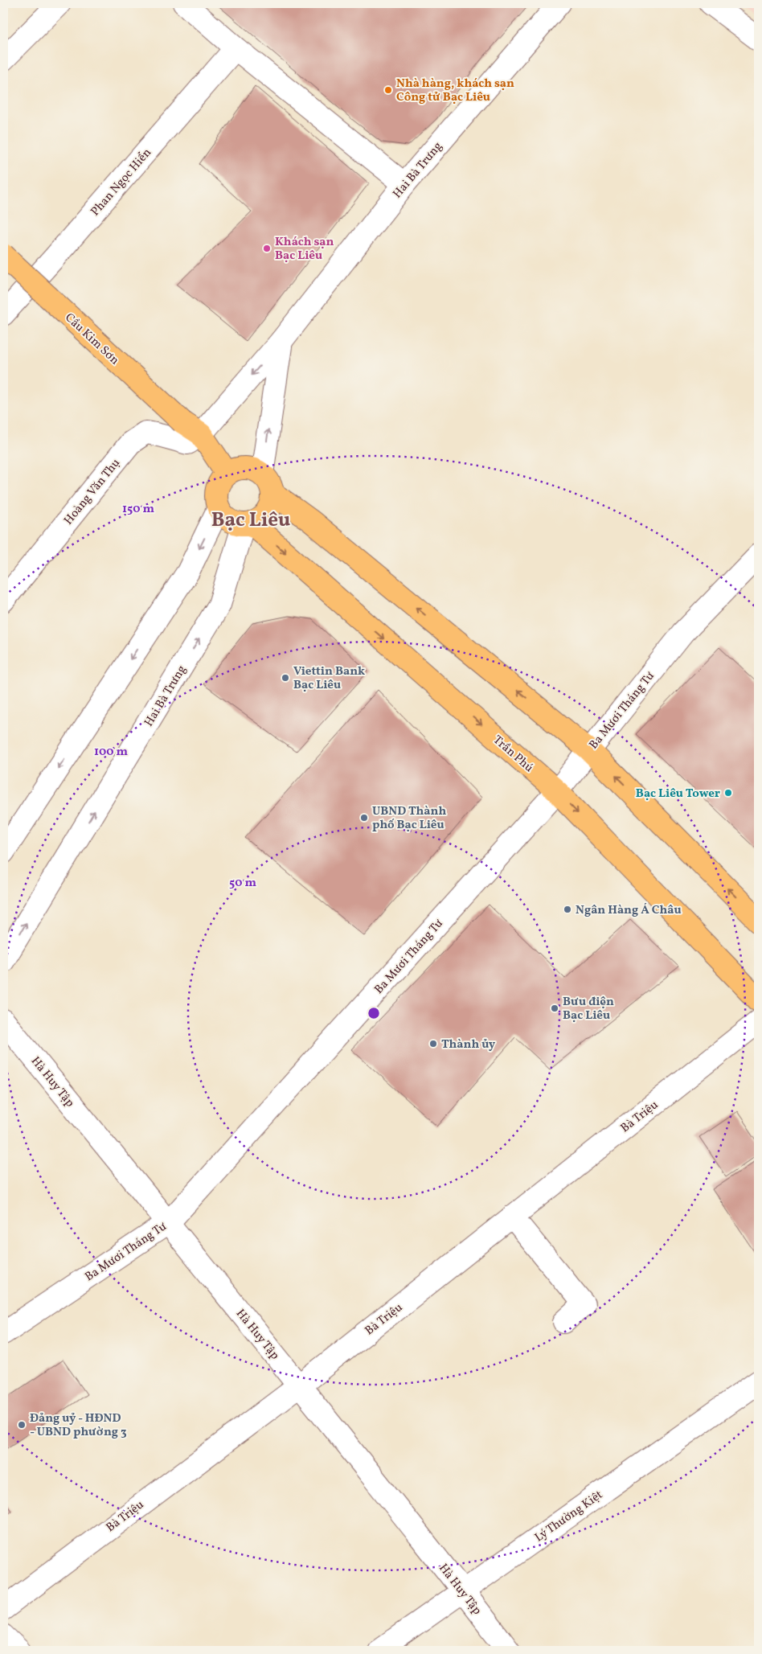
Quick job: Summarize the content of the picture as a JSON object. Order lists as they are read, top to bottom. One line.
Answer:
{"streets":{"main road":["Cầu Kim Sơn","Trần Phú"],"street":["Hai Bà Trưng","Phan Ngọc Hiển","Hoàng Văn Thụ","Ba Mươi Tháng Tư","Hà Huy Tập","Bà Triệu","Lý Thường Kiệt"]},"crossings":[["Hai Bà Trưng","Cầu Kim Sơn"],["Hai Bà Trưng","Hoàng Văn Thụ"],["Hai Bà Trưng","Trần Phú"],["Cầu Kim Sơn","Hoàng Văn Thụ"],["Ba Mươi Tháng Tư","Trần Phú"],["Ba Mươi Tháng Tư","Hà Huy Tập"],["Hà Huy Tập","Bà Triệu"],["Hà Huy Tập","Lý Thường Kiệt"]],"districts":["Bạc Liêu"],"places":["Nhà hàng, khách sạn Công tử Bạc Liêu","Khách sạn Bạc Liêu","Viettin Bank Bạc Liêu","Bạc Liêu Tower","UBND Thành phố Bạc Liêu","Ngân Hàng Á Châu","Bưu điện Bạc Liêu","Thành ủy","Đảng uỷ - HĐND - UBND phường 3"],"rings":["150 m","100 m","50 m"]}
